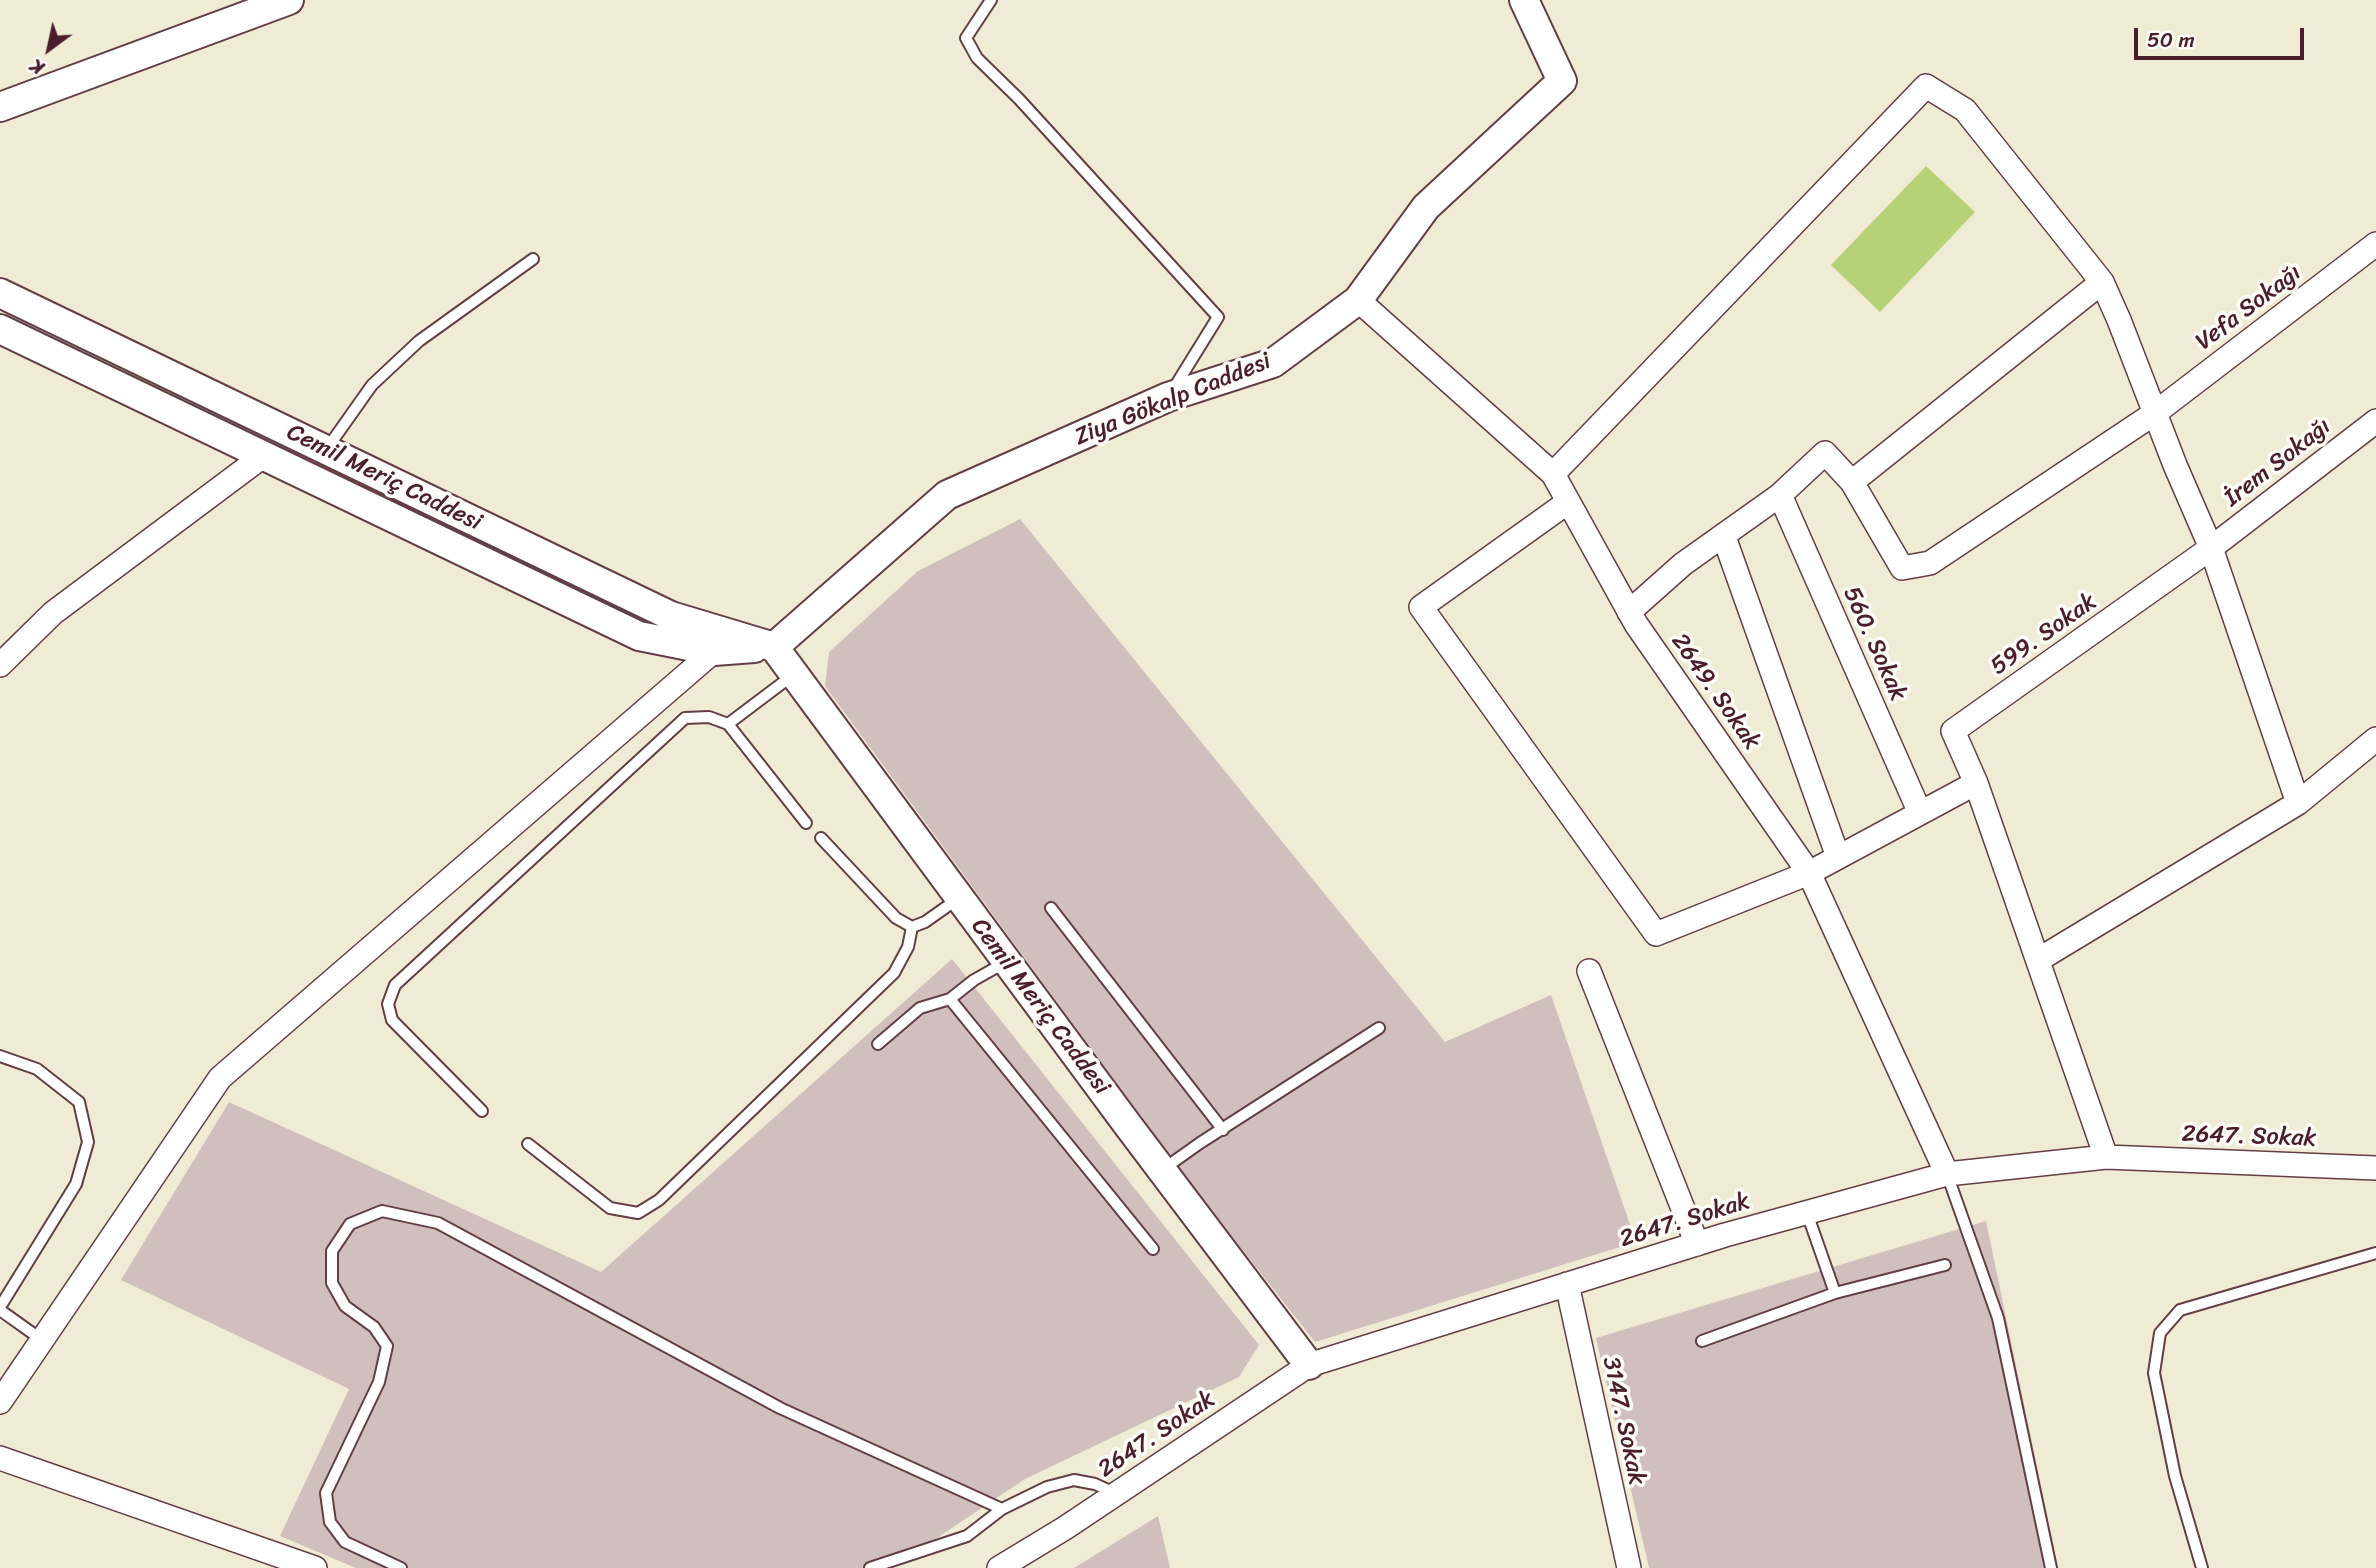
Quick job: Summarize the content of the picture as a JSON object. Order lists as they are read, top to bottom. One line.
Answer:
{"streets":{"street":["Vefa Sokağı","Ziya Gökalp Caddesi","İrem Sokağı","Cemil Meriç Caddesi","599. Sokak","560. Sokak","2649. Sokak","2647. Sokak","3147. Sokak"]},"crossings":[["Ziya Gökalp Caddesi","Cemil Meriç Caddesi"],["Ziya Gökalp Caddesi","2649. Sokak"],["İrem Sokağı","599. Sokak"],["Cemil Meriç Caddesi","2647. Sokak"],["2649. Sokak","2647. Sokak"],["2647. Sokak","3147. Sokak"]],"scale_bar":"50 m","north":"bottom left"}
